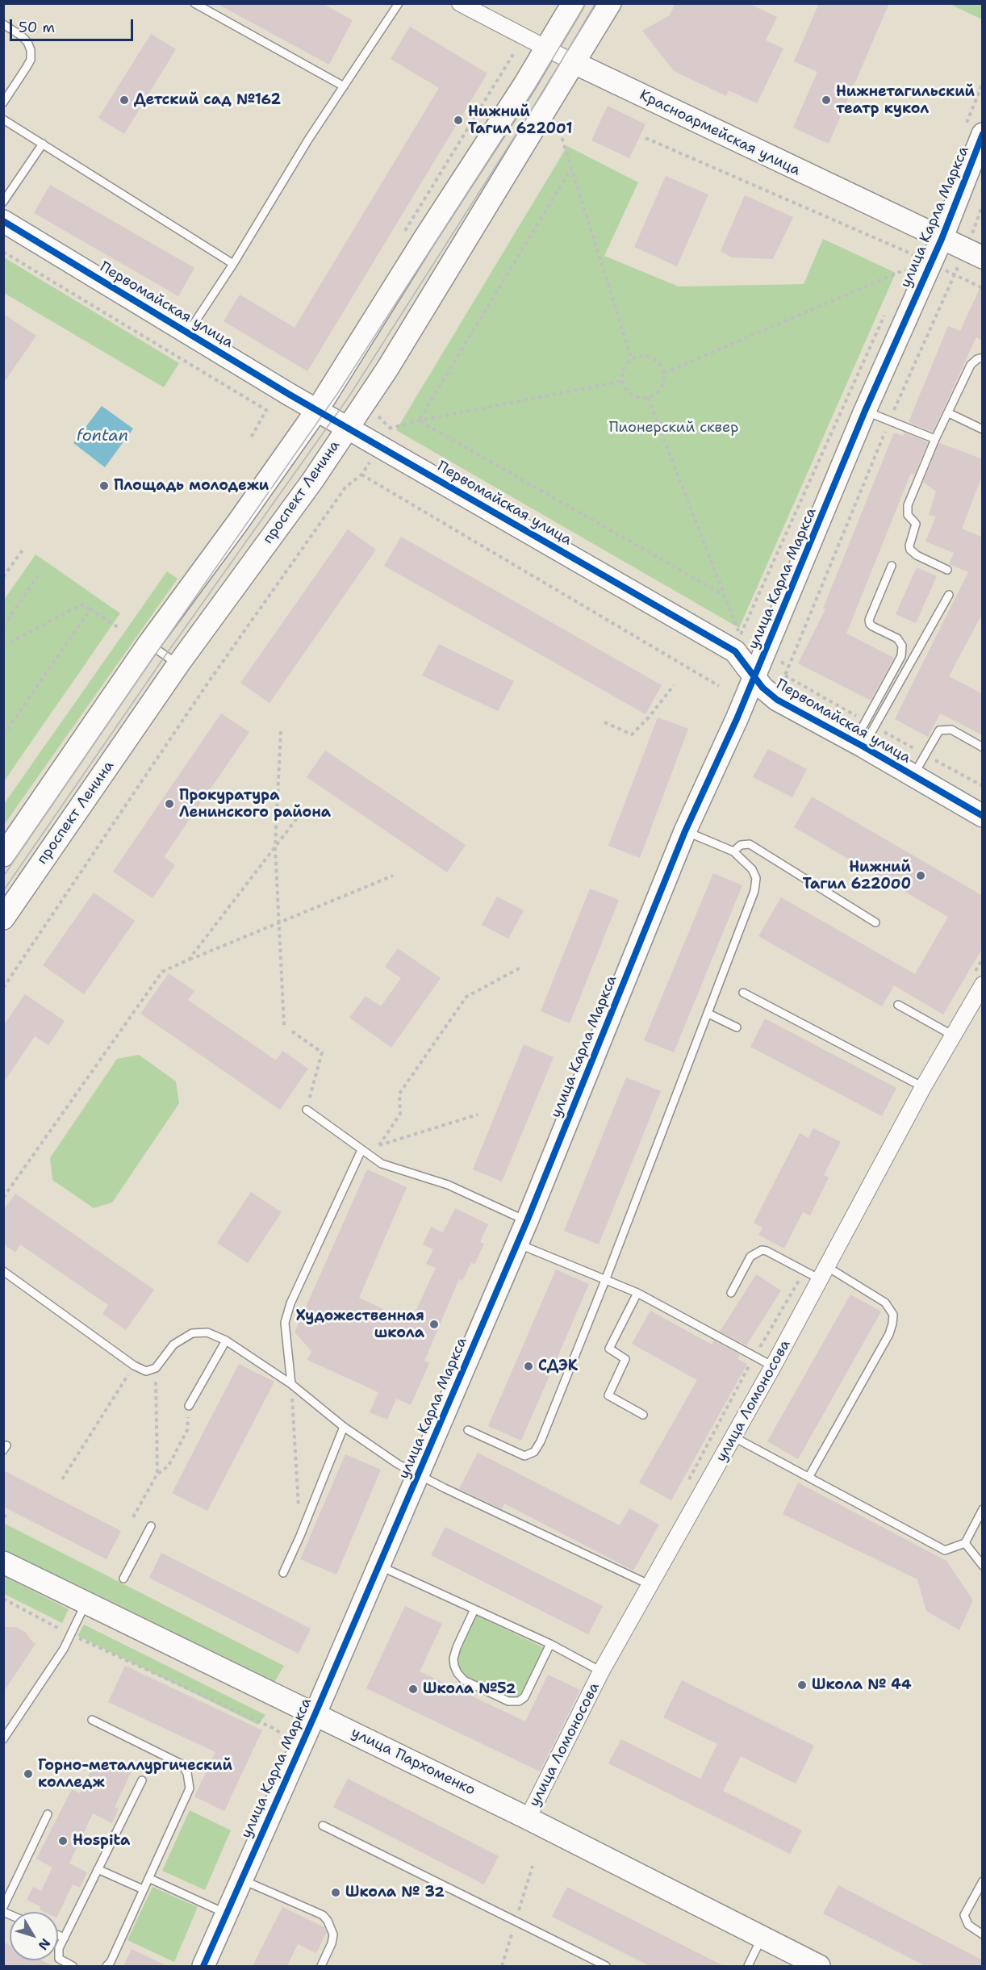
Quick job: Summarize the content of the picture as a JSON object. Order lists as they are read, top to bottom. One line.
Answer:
{"streets":{"street":["Красноармейская улица","улица Карла Маркса","Первомайская улица","проспект Ленина","улица Ломоносова","улица Пархоменко"]},"crossings":[["Красноармейская улица","улица Карла Маркса"],["Красноармейская улица","проспект Ленина"],["улица Карла Маркса","Первомайская улица"],["улица Карла Маркса","улица Пархоменко"],["Первомайская улица","проспект Ленина"],["улица Ломоносова","улица Пархоменко"]],"water":["fontan"],"parks":["Пионерский сквер"],"places":["Детский сад №162","Нижнетагильский театр кукол","Нижний Тагил 622001","Площадь молодежи","Прокуратура Ленинского района","Нижний Тагил 622000","Художественная школа","СДЭК","Школа № 44","Школа №52","Горно-металлургический колледж","Hospita","Школа № 32"],"scale_bar":"50 m","north":"bottom right"}
